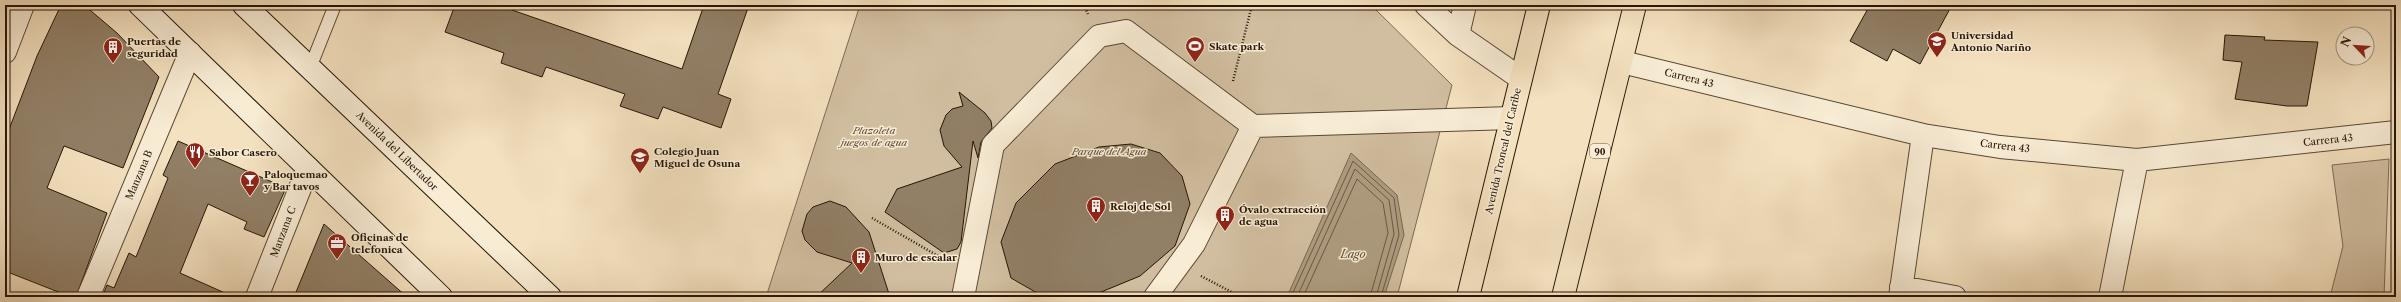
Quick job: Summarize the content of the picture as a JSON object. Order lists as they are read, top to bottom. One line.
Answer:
{"streets":{"highway":["Avenida Troncal del Caribe","90"],"street":["Carrera 43","Avenida del Libertador","Manzana B","Manzana C"]},"crossings":[["Carrera 43","90"]],"water":["Lago"],"parks":["Plazoleta juegos de agua","Parque del Agua"],"places":{"school or university":["Universidad Antonio Nariño","Colegio Juan Miguel de Osuna"],"sports":["Skate park"],"building":["Puertas de seguridad","Reloj de Sol","Óvalo extracción de agua","Muro de escalar"],"restaurant":["Sabor Casero"],"bar":["Paloquemao y Bar tavos"],"office":["Oficinas de telefonica"]},"north":"top left"}
